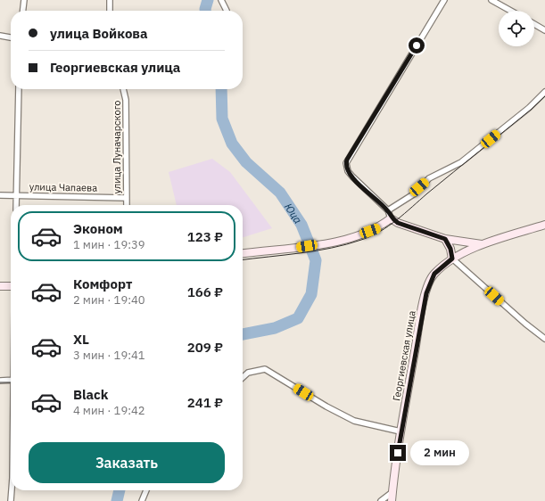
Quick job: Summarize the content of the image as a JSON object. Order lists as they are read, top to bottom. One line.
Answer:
{"streets":{"main road":["Георгиевская улица"],"street":["улица Луначарского","улица Чапаева"]},"crossings":[["улица Луначарского","улица Чапаева"]],"water":["Юца"],"page":{"banner":["улица Войкова","Георгиевская улица"],"list":[{"name":"Эконом","note":"1 мин · 19:39","value":"123 ₽"},{"name":"Комфорт","note":"2 мин · 19:40","value":"166 ₽"},{"name":"XL","note":"3 мин · 19:41","value":"209 ₽"},{"name":"Black","note":"4 мин · 19:42","value":"241 ₽"}],"buttons":"Заказать","bubble":"2 мин"}}
